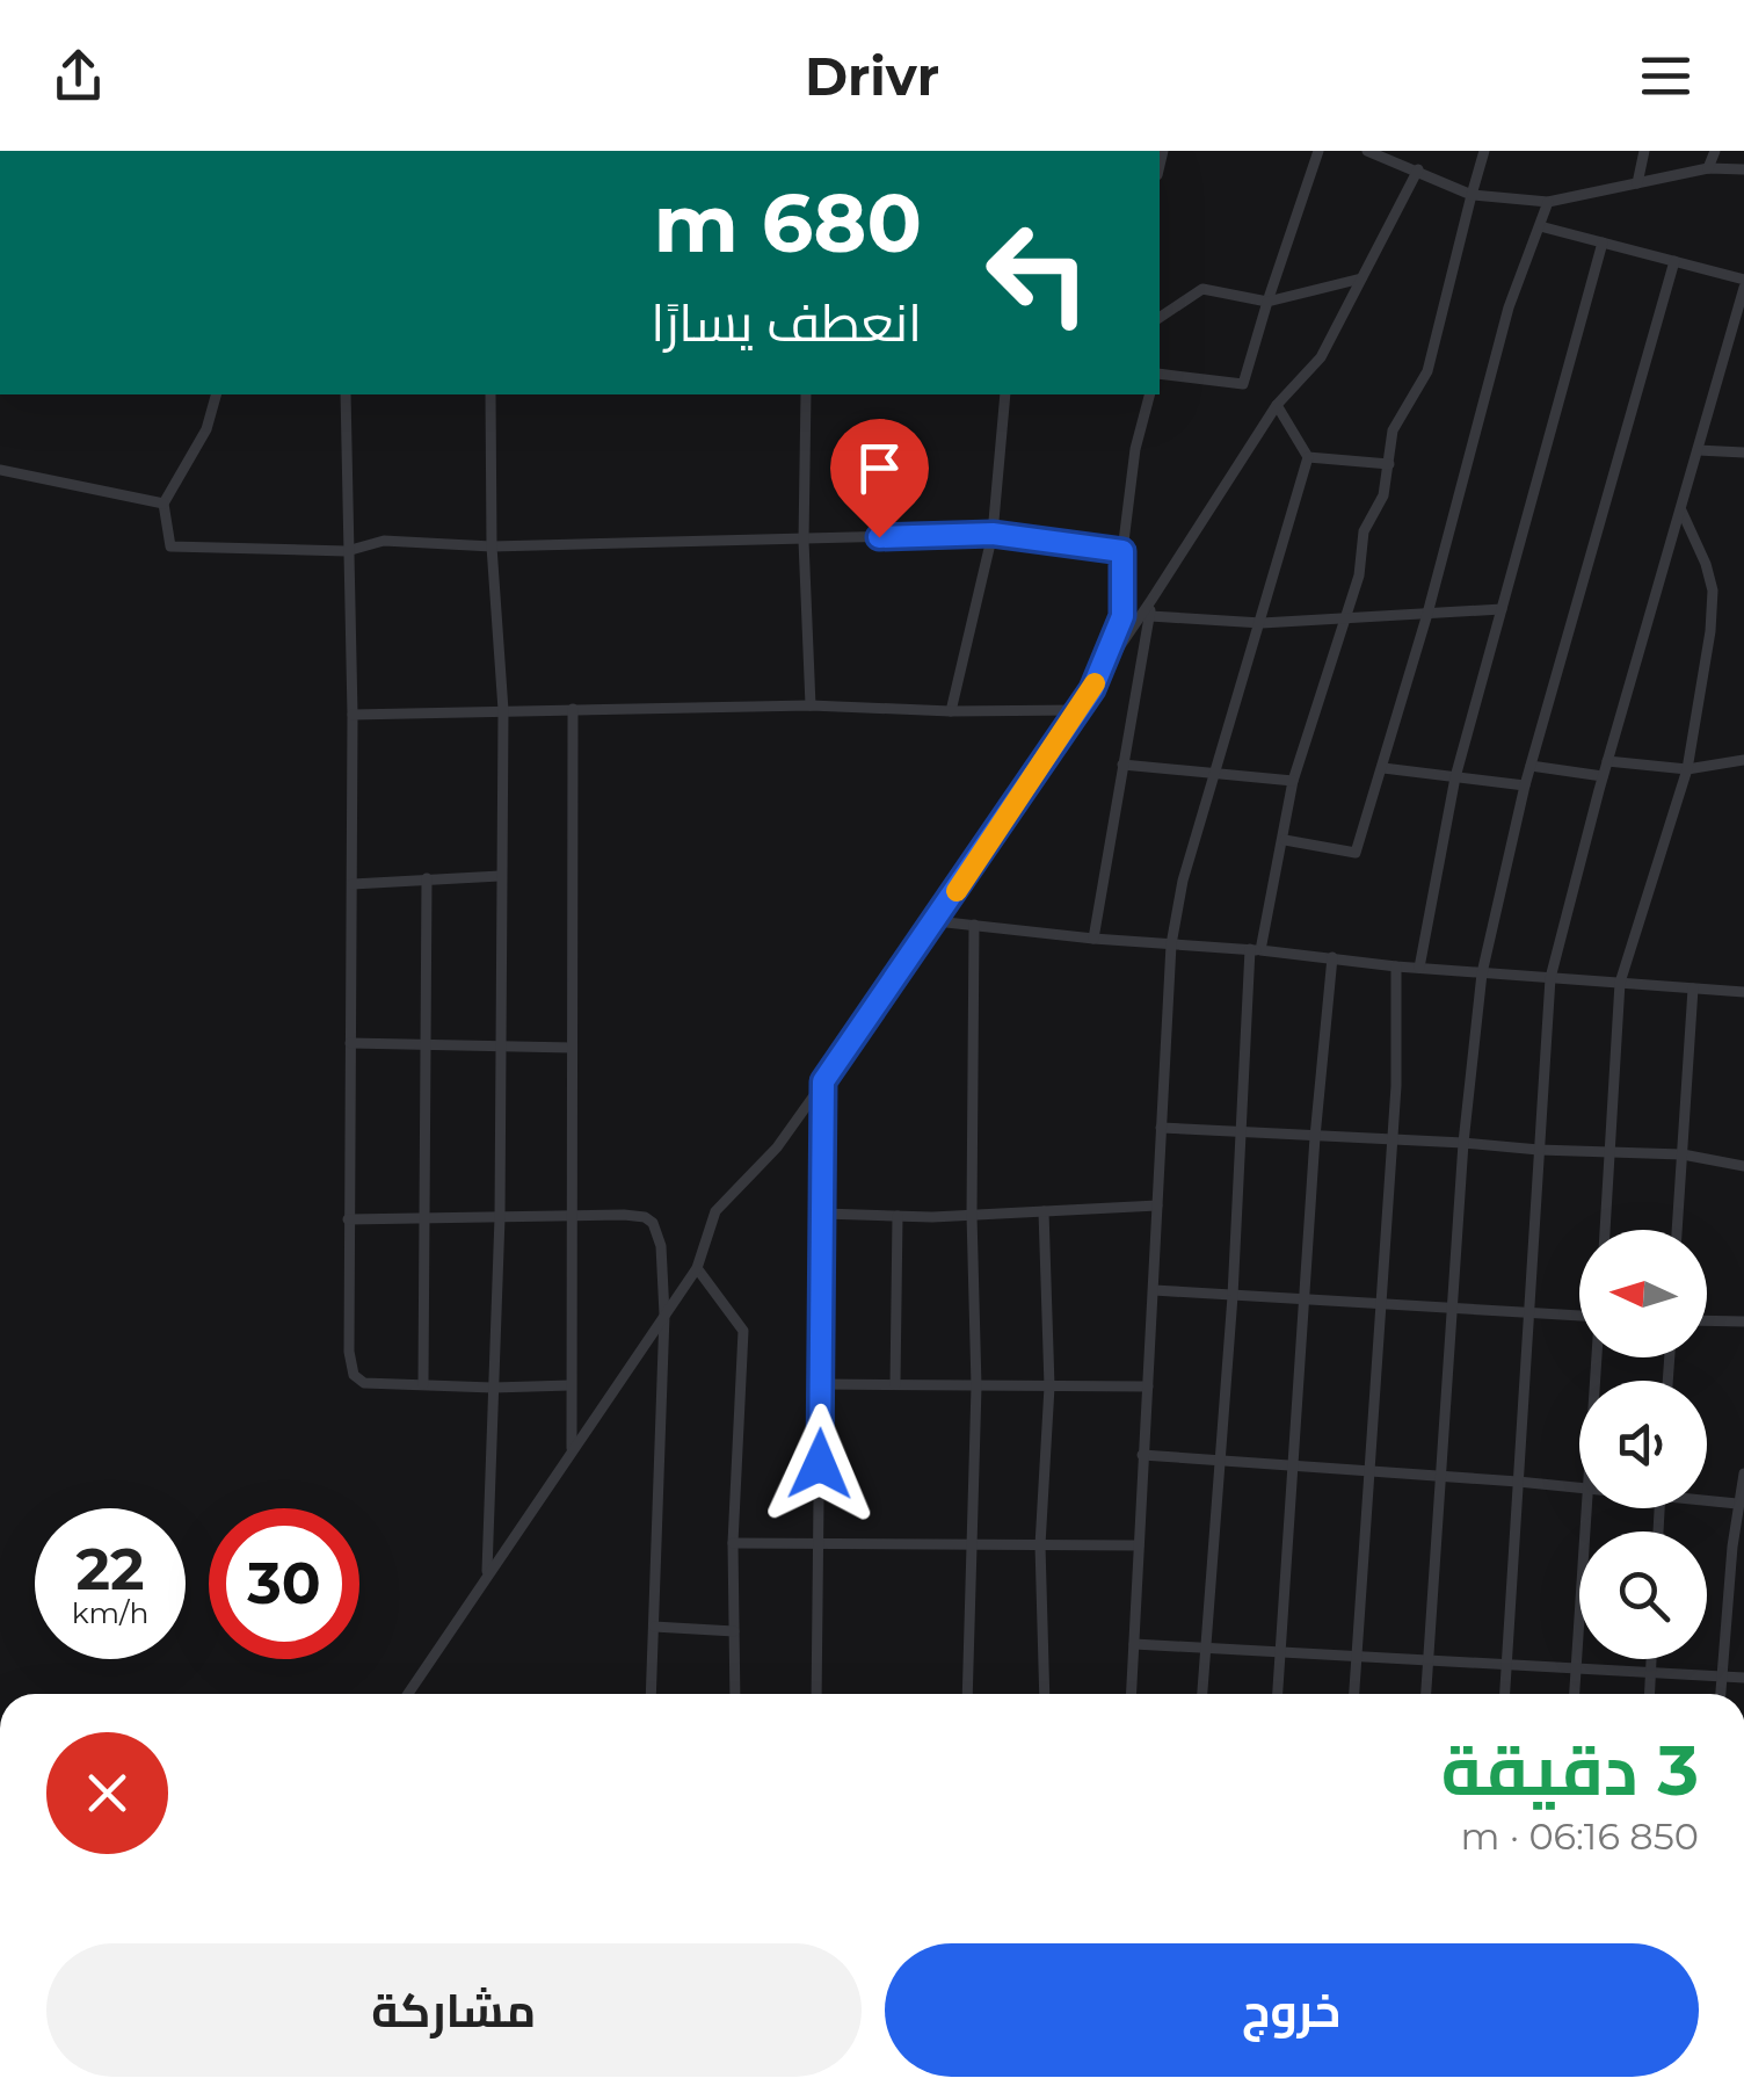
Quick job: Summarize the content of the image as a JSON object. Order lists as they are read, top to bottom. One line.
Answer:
{"north":"left","page":{"header":"Drivr","turn":["680 m","انعطف يسارًا"],"speed":"22 km/h","limit":"30","heading":["3 دقيقة","850 m · 06:16"],"buttons":["خروج","مشاركة"]}}
